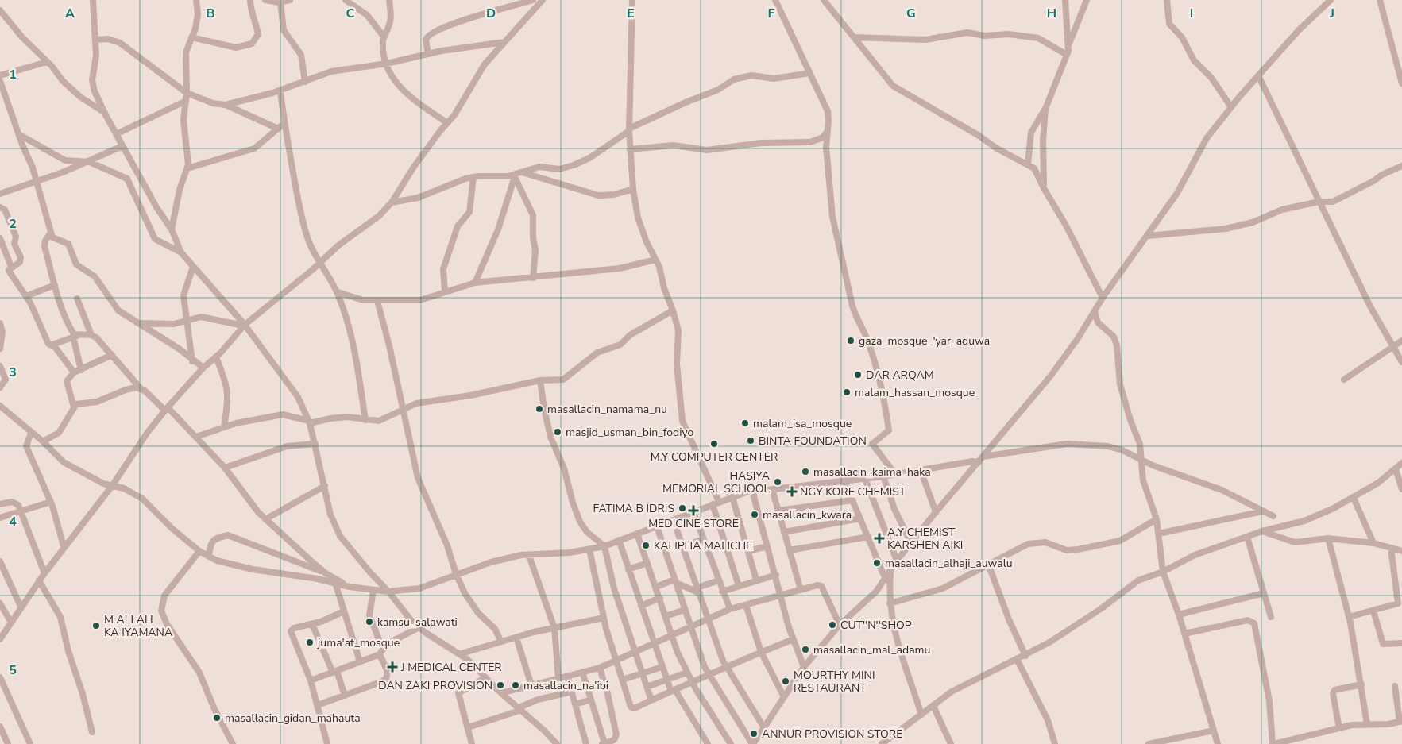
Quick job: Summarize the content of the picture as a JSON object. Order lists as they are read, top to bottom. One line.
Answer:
{"places":{"other":["gaza_mosque_'yar_aduwa","DAR ARQAM","malam_hassan_mosque","masallacin_namama_nu","malam_isa_mosque","masjid_usman_bin_fodiyo","BINTA FOUNDATION","M.Y COMPUTER CENTER","masallacin_kaima_haka","HASIYA MEMORIAL SCHOOL","FATIMA B IDRIS","masallacin_kwara","KALIPHA MAI ICHE","masallacin_alhaji_auwalu","kamsu_salawati","CUT''N''SHOP","M ALLAH KA IYAMANA","juma'at_mosque","masallacin_mal_adamu","MOURTHY MINI RESTAURANT","DAN ZAKI PROVISION","masallacin_na'ibi","masallacin_gidan_mahauta","ANNUR PROVISION STORE"],"health":["NGY KORE CHEMIST","MEDICINE STORE","A.Y CHEMIST KARSHEN AIKI","J MEDICAL CENTER"]},"grid":{"columns":["A","B","C","D","E","F","G","H","I","J"],"rows":["1","2","3","4","5"]}}
